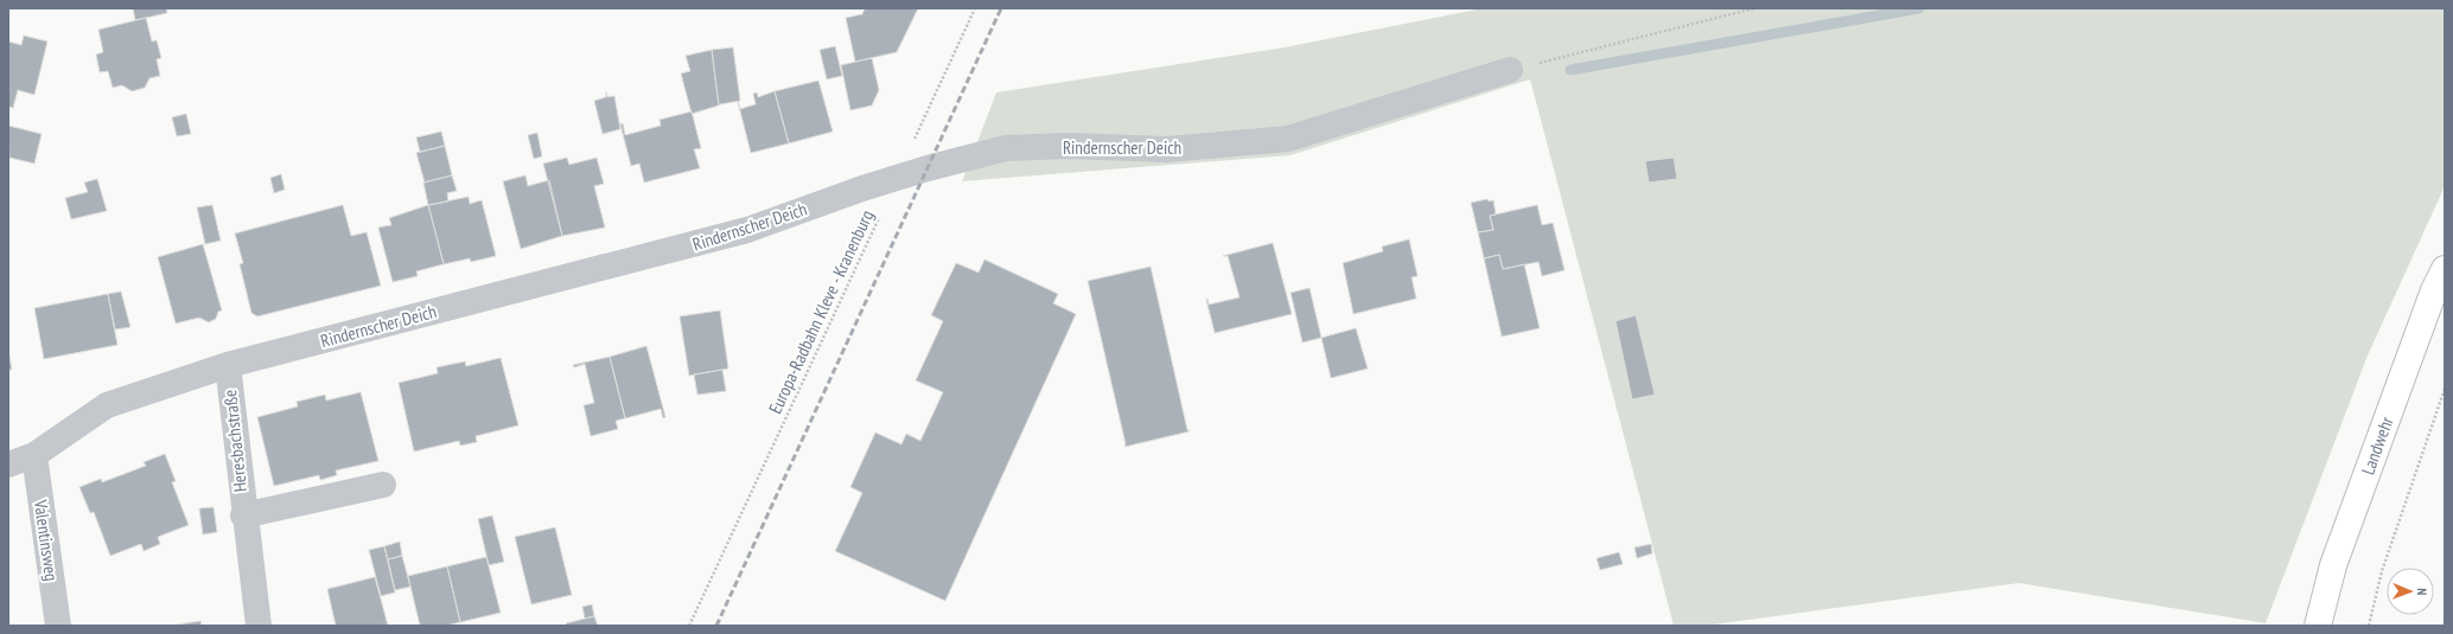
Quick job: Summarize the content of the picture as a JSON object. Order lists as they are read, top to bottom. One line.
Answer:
{"streets":{"main road":["Landwehr"],"street":["Rindernscher Deich","Heresbachstraße","Valentinsweg"],"path":["Europa-Radbahn Kleve - Kranenburg"]},"crossings":[["Rindernscher Deich","Europa-Radbahn Kleve - Kranenburg"],["Rindernscher Deich","Heresbachstraße"],["Rindernscher Deich","Valentinsweg"]],"north":"right"}
